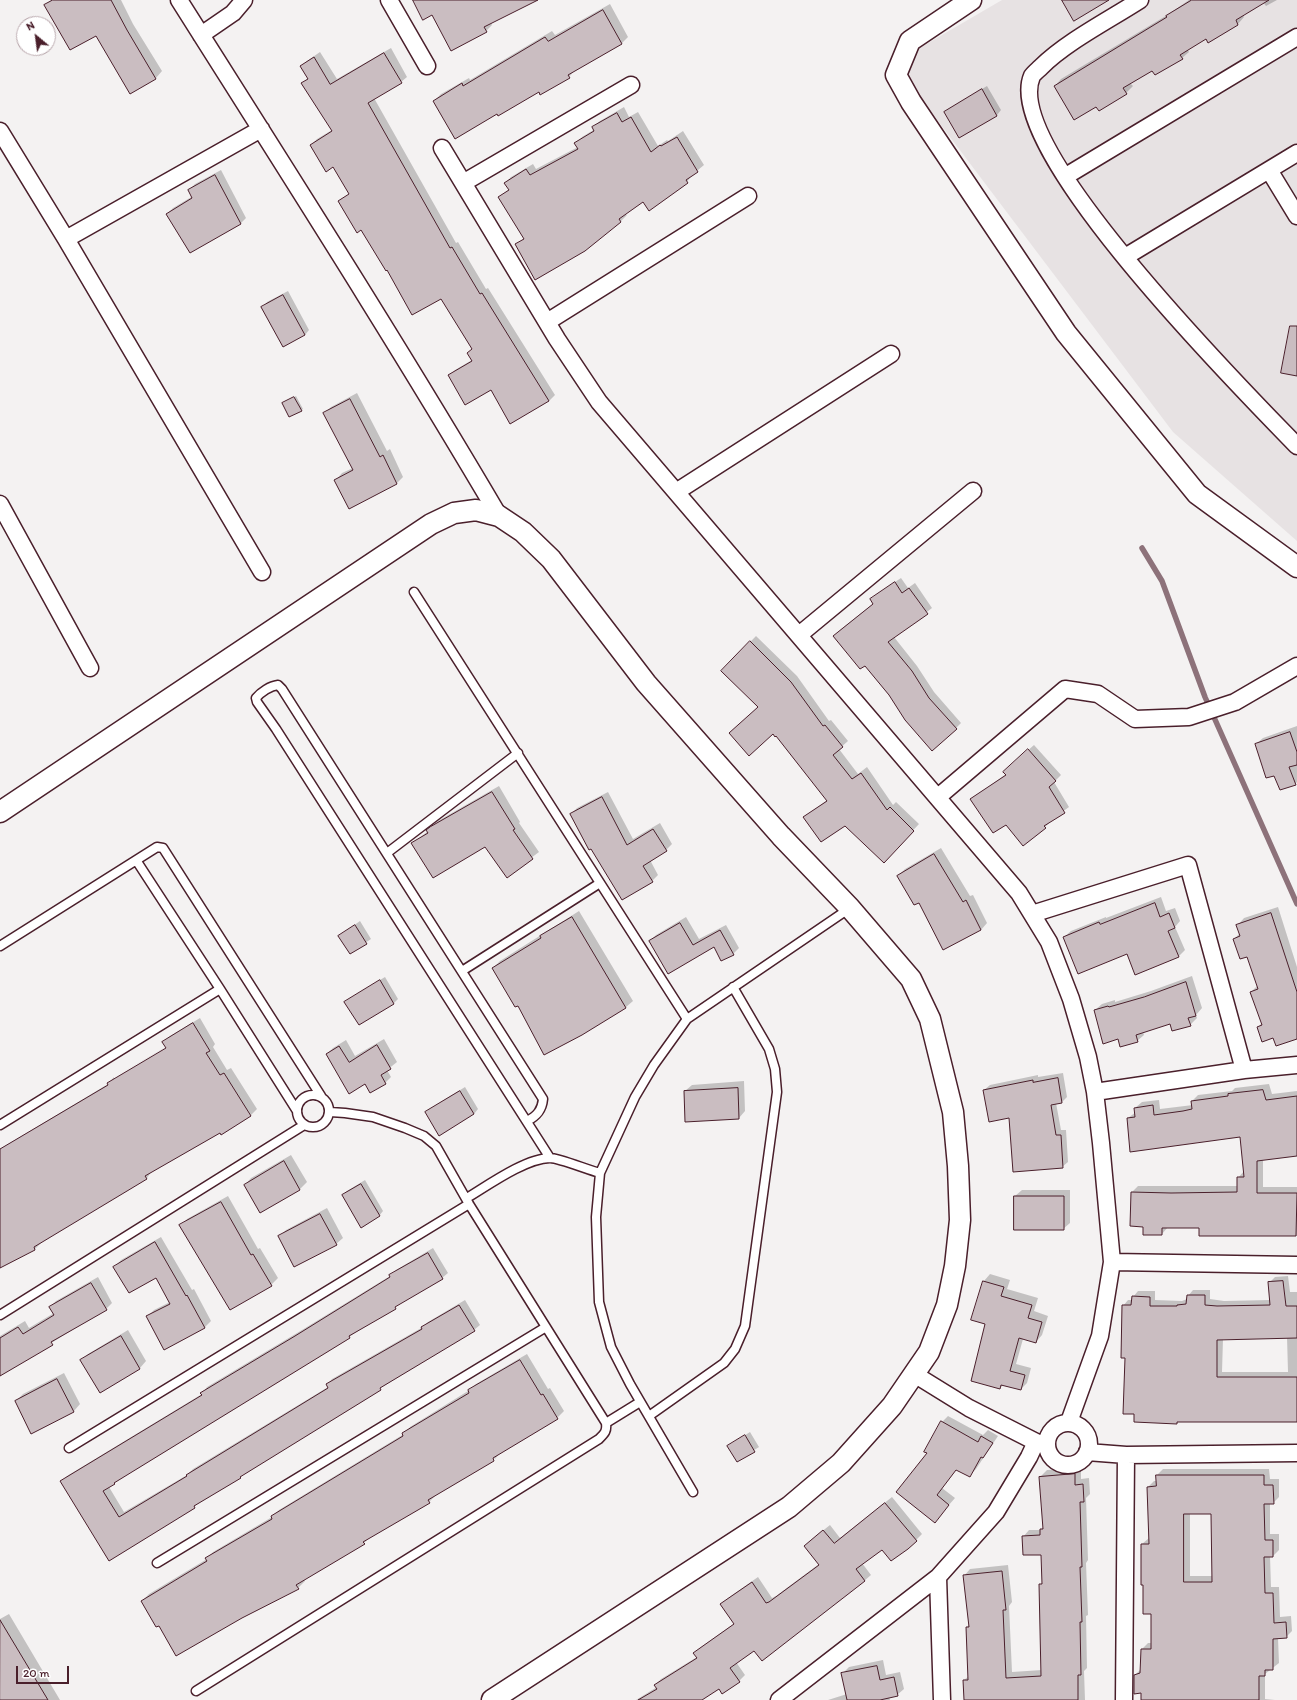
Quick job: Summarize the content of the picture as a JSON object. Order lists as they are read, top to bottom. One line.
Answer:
{"scale_bar":"20 m","north":"top left"}
